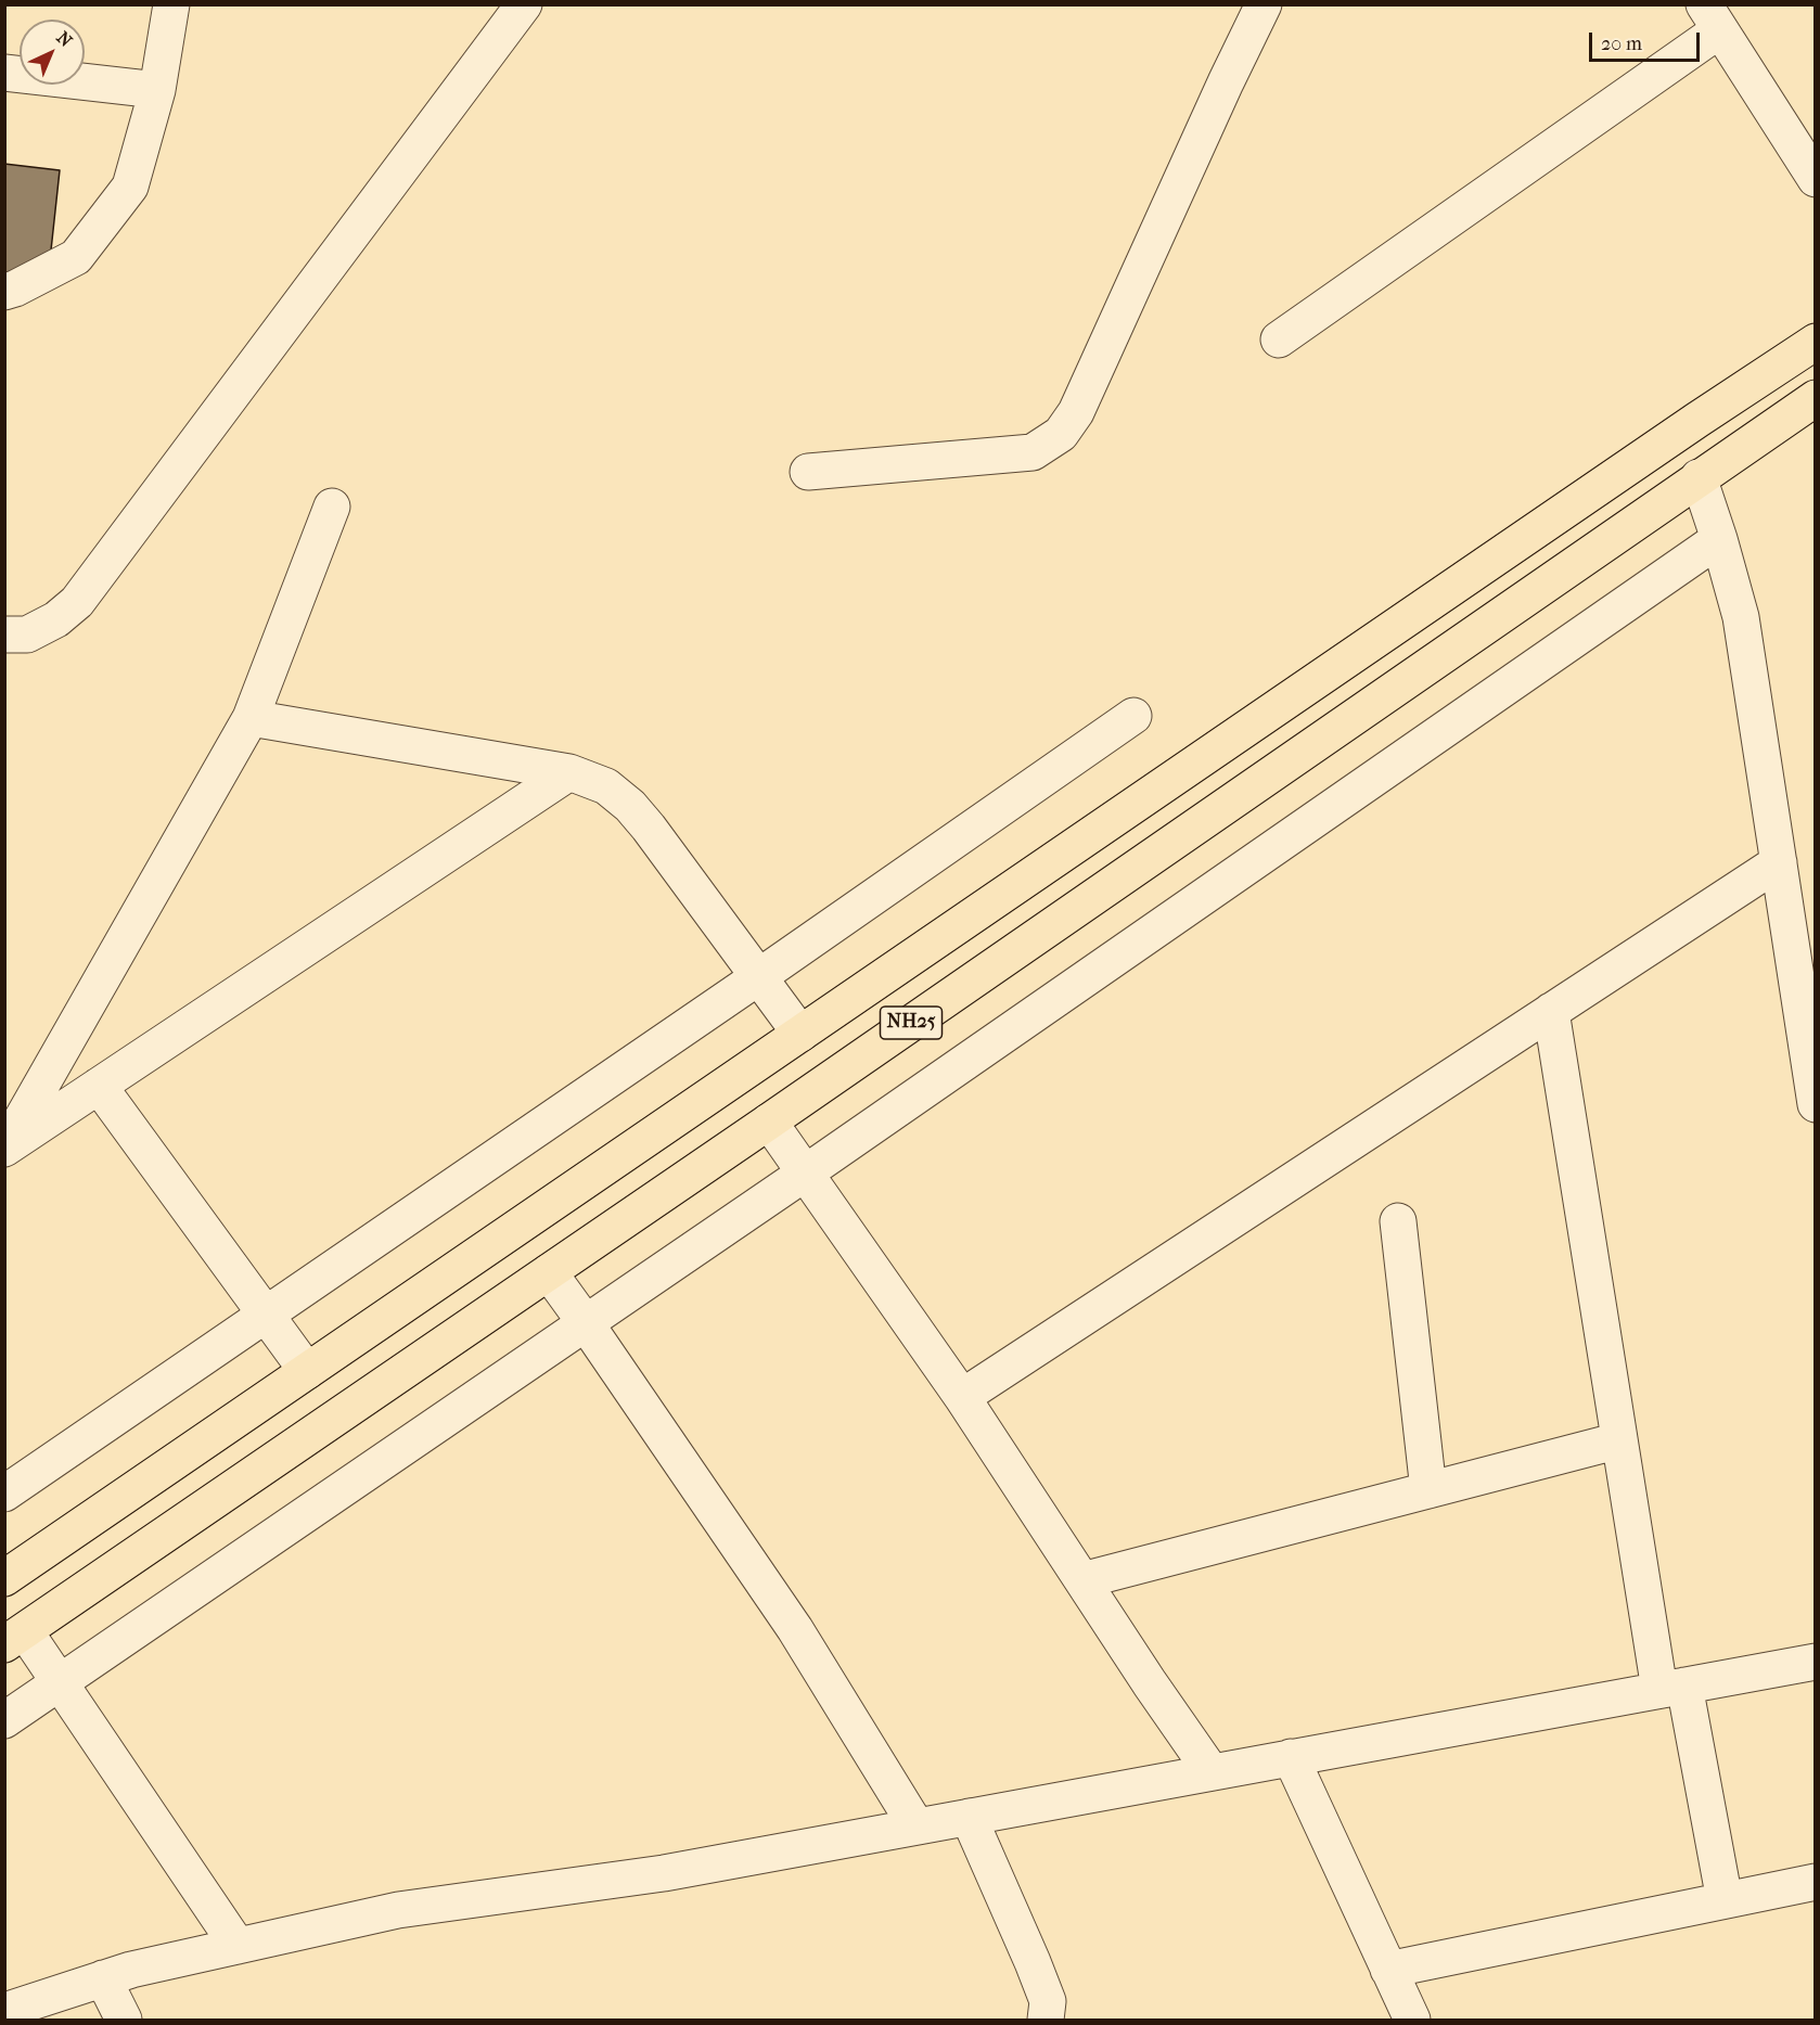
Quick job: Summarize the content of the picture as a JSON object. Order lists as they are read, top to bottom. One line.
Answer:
{"streets":{"highway":["NH25"]},"scale_bar":"20 m","north":"top right"}
